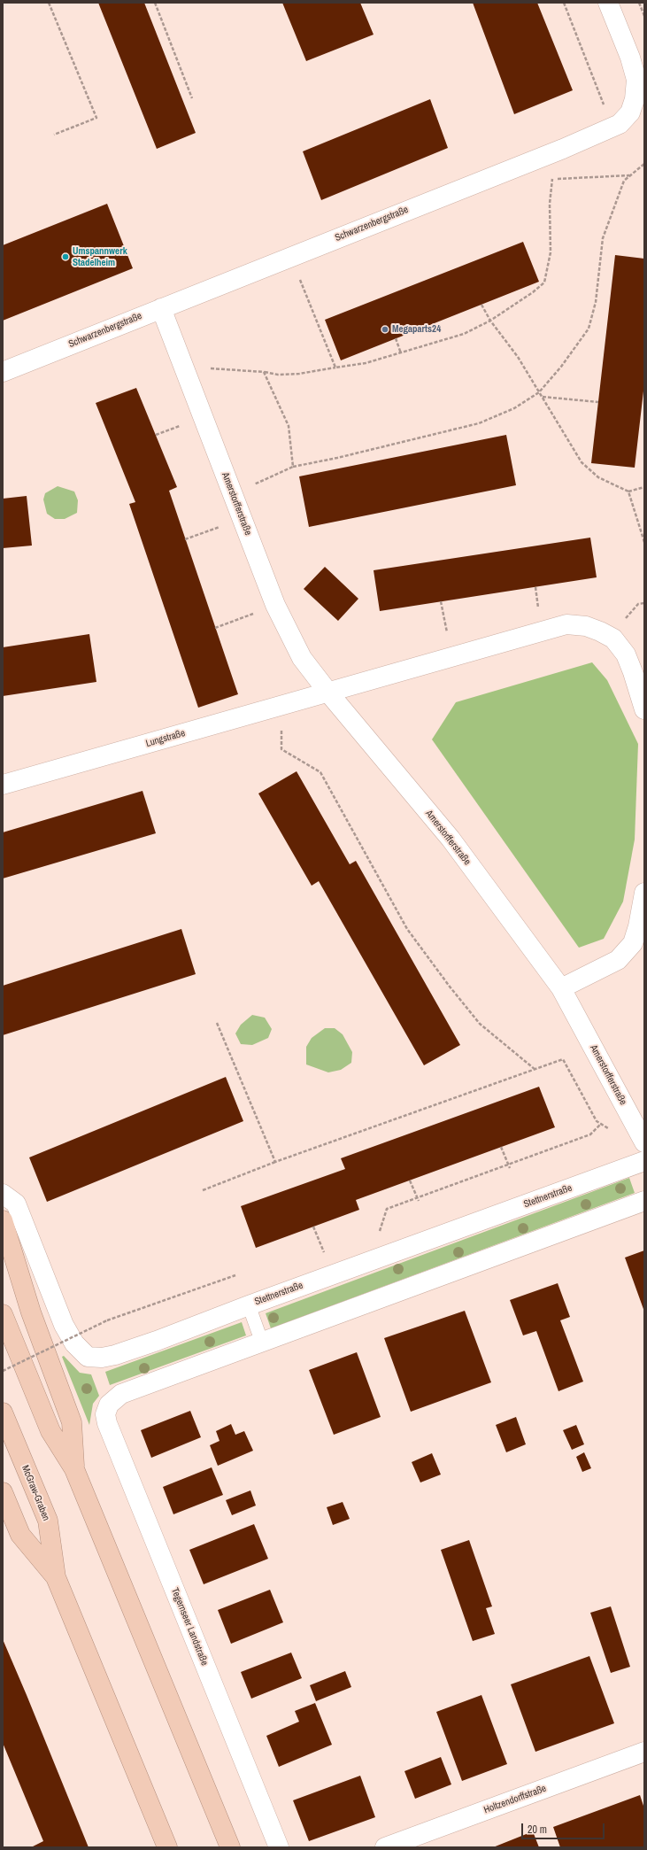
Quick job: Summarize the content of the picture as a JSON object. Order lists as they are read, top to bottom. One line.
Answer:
{"streets":{"highway":["McGraw-Graben"],"street":["Schwarzenbergstraße","Amerstorfferstraße","Lungstraße","Stettnerstraße","Tegernseer Landstraße","Holtzendorffstraße"]},"crossings":[["Schwarzenbergstraße","Amerstorfferstraße"],["Amerstorfferstraße","Lungstraße"]],"places":["Umspannwerk Stadelheim","Megaparts24"],"scale_bar":"20 m"}
